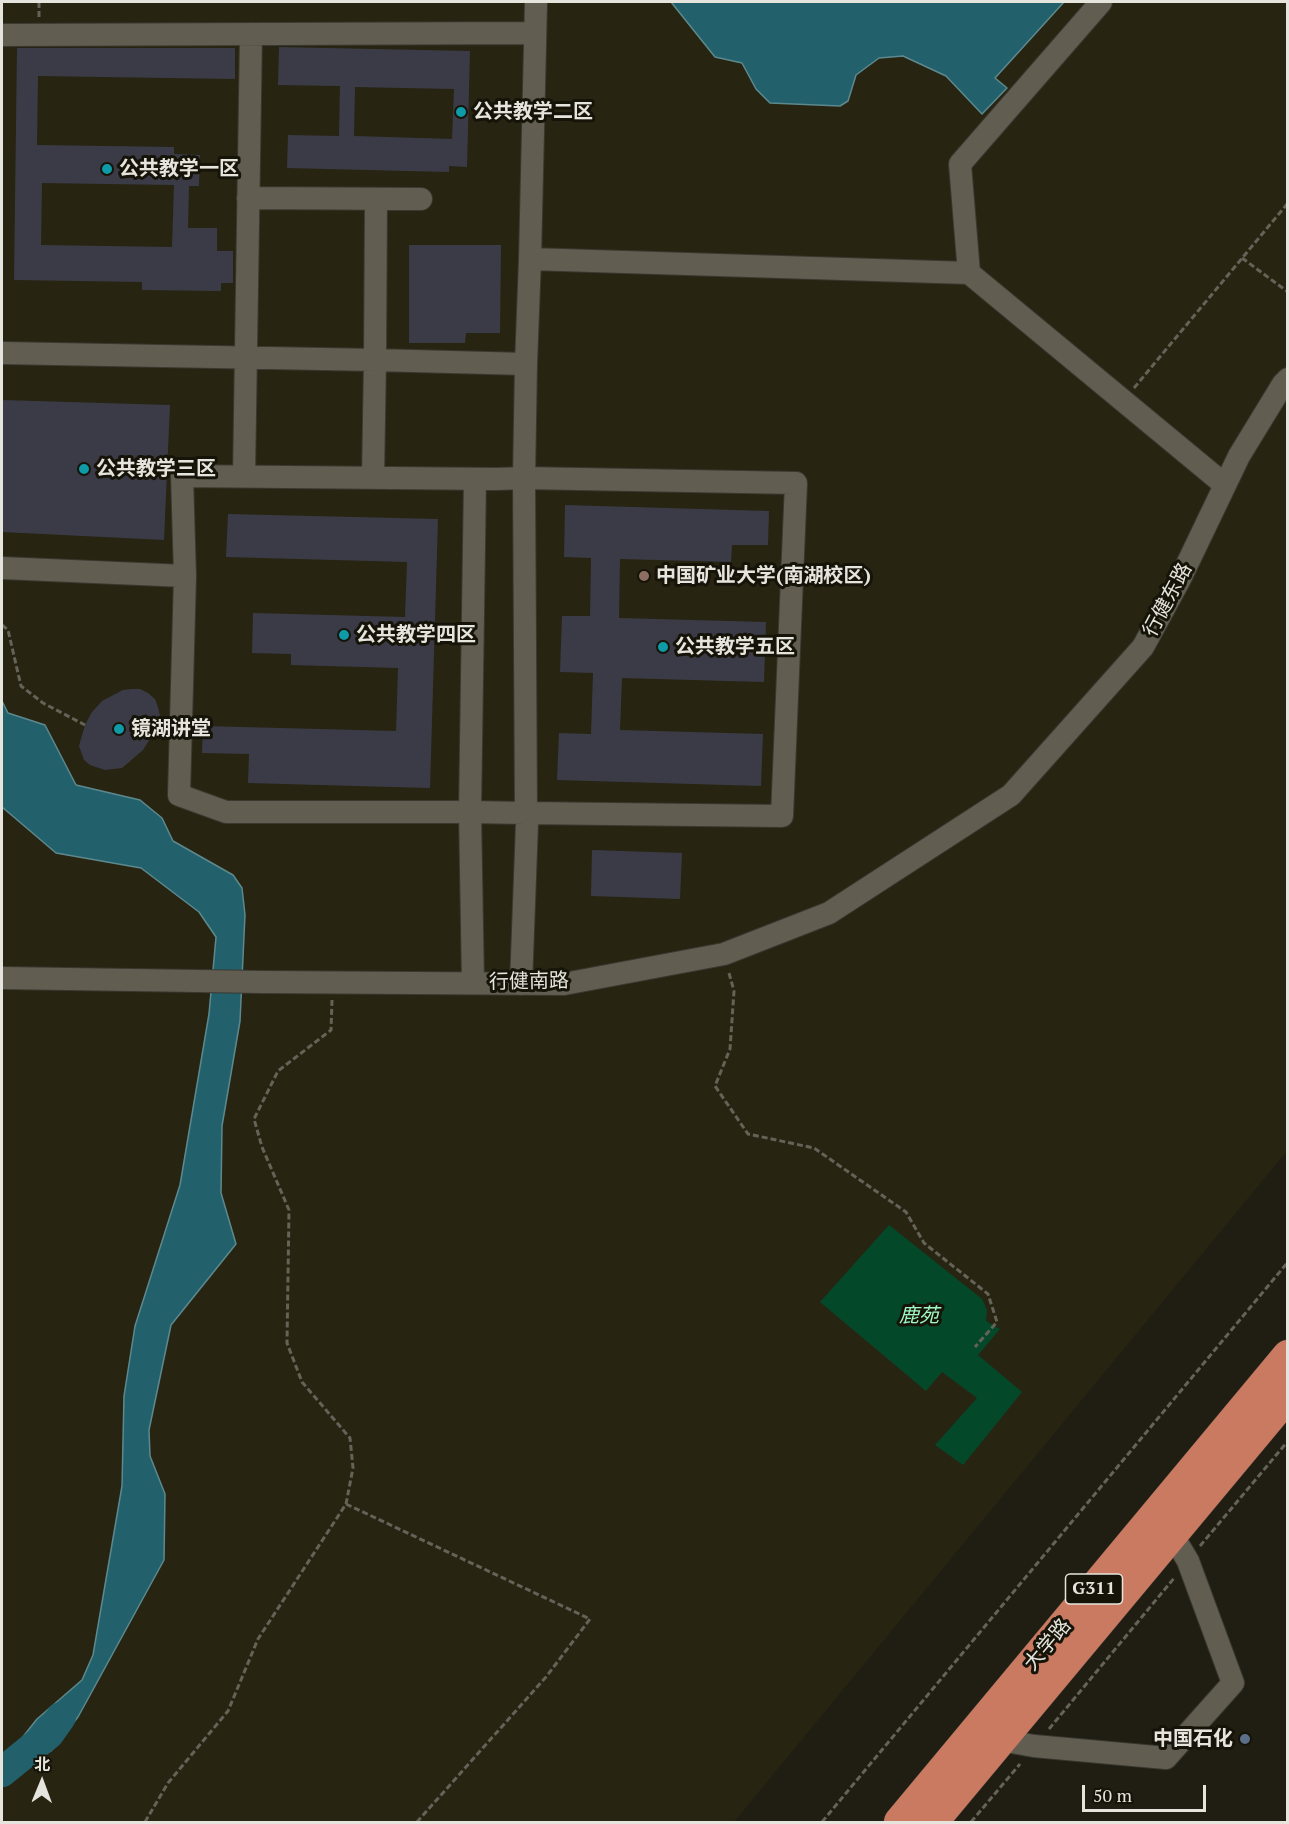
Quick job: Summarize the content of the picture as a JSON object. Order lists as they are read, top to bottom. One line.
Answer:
{"streets":{"highway":["G311","大学路"],"street":["行健东路","行健南路"]},"crossings":[["行健东路","行健南路"]],"parks":["鹿苑"],"places":["公共教学二区","公共教学一区","公共教学三区","中国矿业大学(南湖校区)","公共教学四区","公共教学五区","镜湖讲堂","中国石化"],"scale_bar":"50 m","north":"top"}
